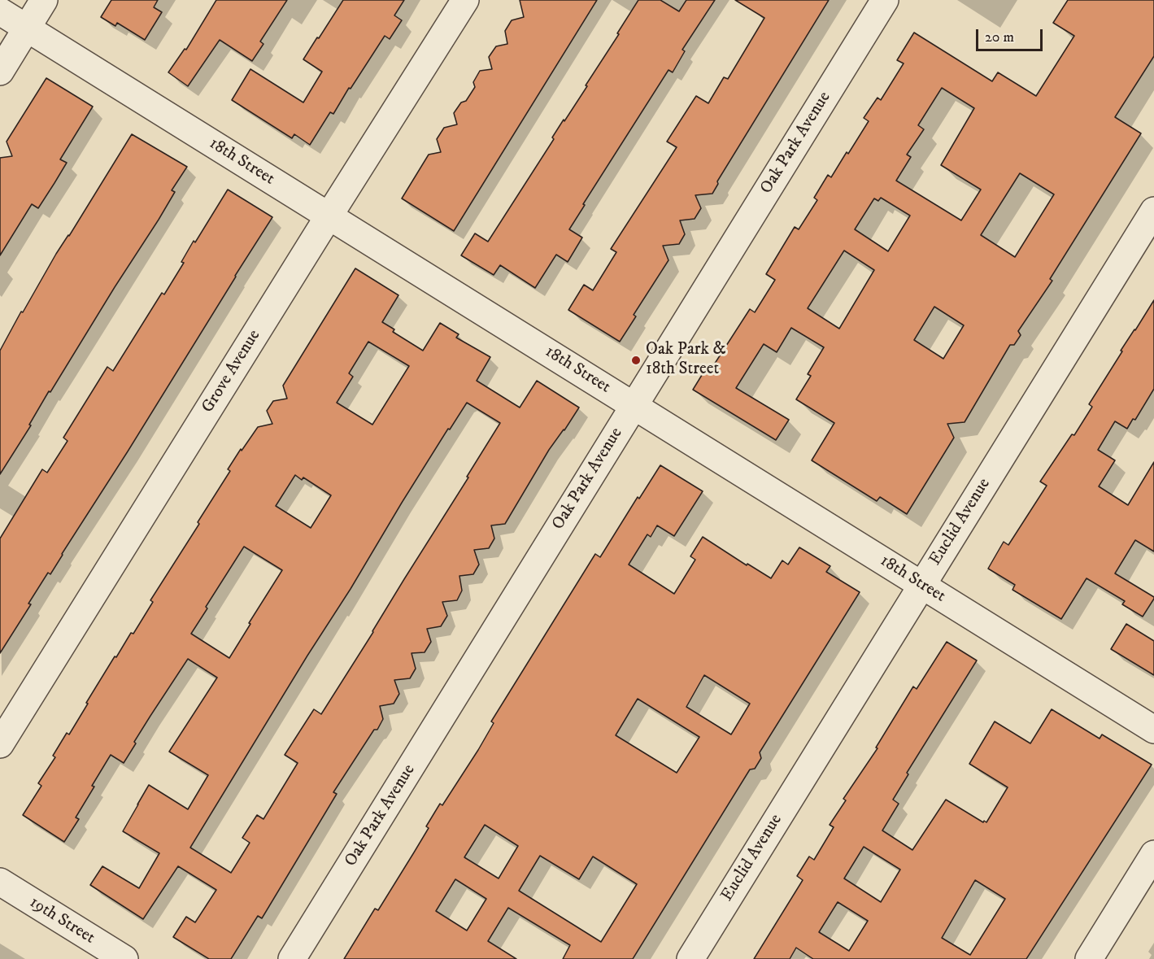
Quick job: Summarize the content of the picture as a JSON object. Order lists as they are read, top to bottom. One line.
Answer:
{"streets":{"street":["Oak Park Avenue","18th Street","Grove Avenue","Euclid Avenue","19th Street"]},"crossings":[["Oak Park Avenue","18th Street"],["18th Street","Grove Avenue"],["18th Street","Euclid Avenue"]],"places":["Oak Park & 18th Street"],"scale_bar":"20 m"}
